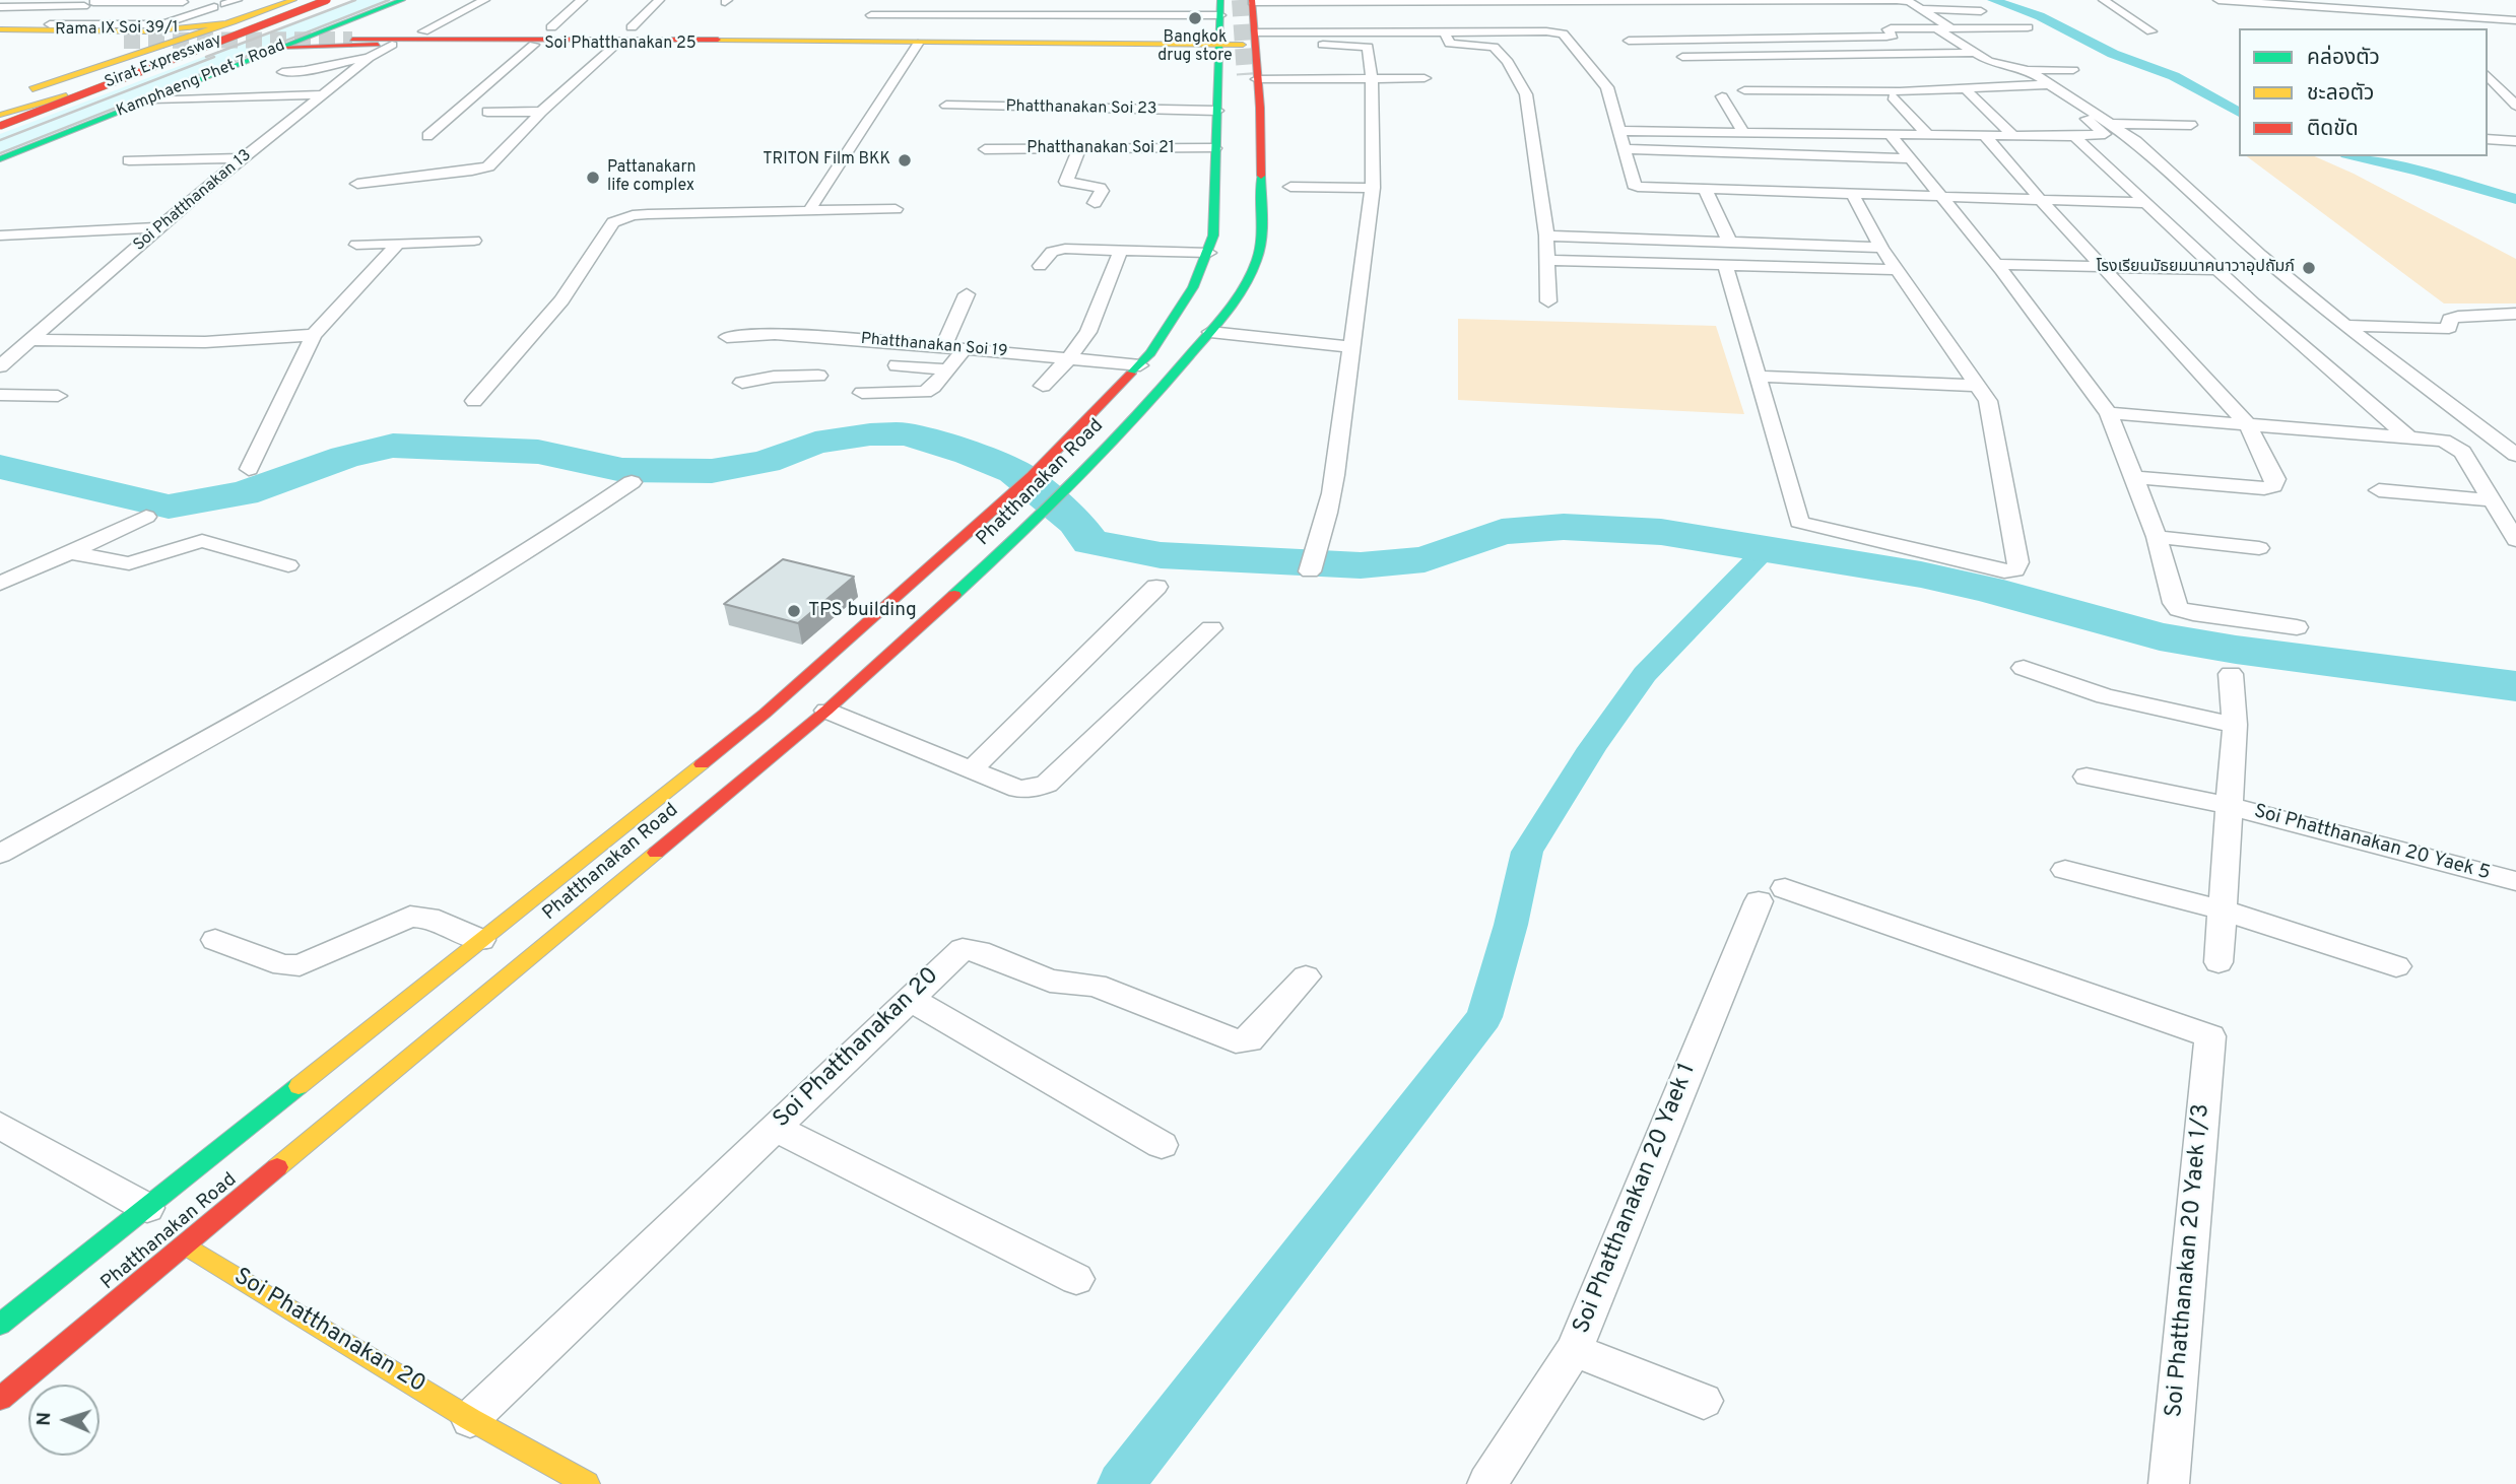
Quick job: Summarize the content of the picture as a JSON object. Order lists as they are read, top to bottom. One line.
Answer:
{"streets":{"main road":["Rama IX Soi 39/1","Soi Phatthanakan 25","Sirat Expressway","Kamphaeng Phet 7 Road","Phatthanakan Road","Soi Phatthanakan 20"],"street":["Phatthanakan Soi 23","Phatthanakan Soi 21","Soi Phatthanakan 13","Phatthanakan Soi 19","Soi Phatthanakan 20 Yaek 5","Soi Phatthanakan 20 Yaek 1","Soi Phatthanakan 20 Yaek 1/3"]},"crossings":[["Soi Phatthanakan 25","Kamphaeng Phet 7 Road"],["Soi Phatthanakan 25","Soi Phatthanakan 13"],["Soi Phatthanakan 25","Phatthanakan Road"],["Phatthanakan Soi 23","Phatthanakan Road"],["Phatthanakan Soi 21","Phatthanakan Road"],["Phatthanakan Soi 19","Phatthanakan Road"],["Phatthanakan Road","Soi Phatthanakan 20"],["Soi Phatthanakan 20 Yaek 1","Soi Phatthanakan 20 Yaek 1/3"]],"places":["Bangkok drug store","TRITON Film BKK","Pattanakarn life complex","โรงเรียนมัธยมนาคนาวาอุปถัมภ์","TPS building"],"legend":["คล่องตัว","ชะลอตัว","ติดขัด"],"north":"left"}
